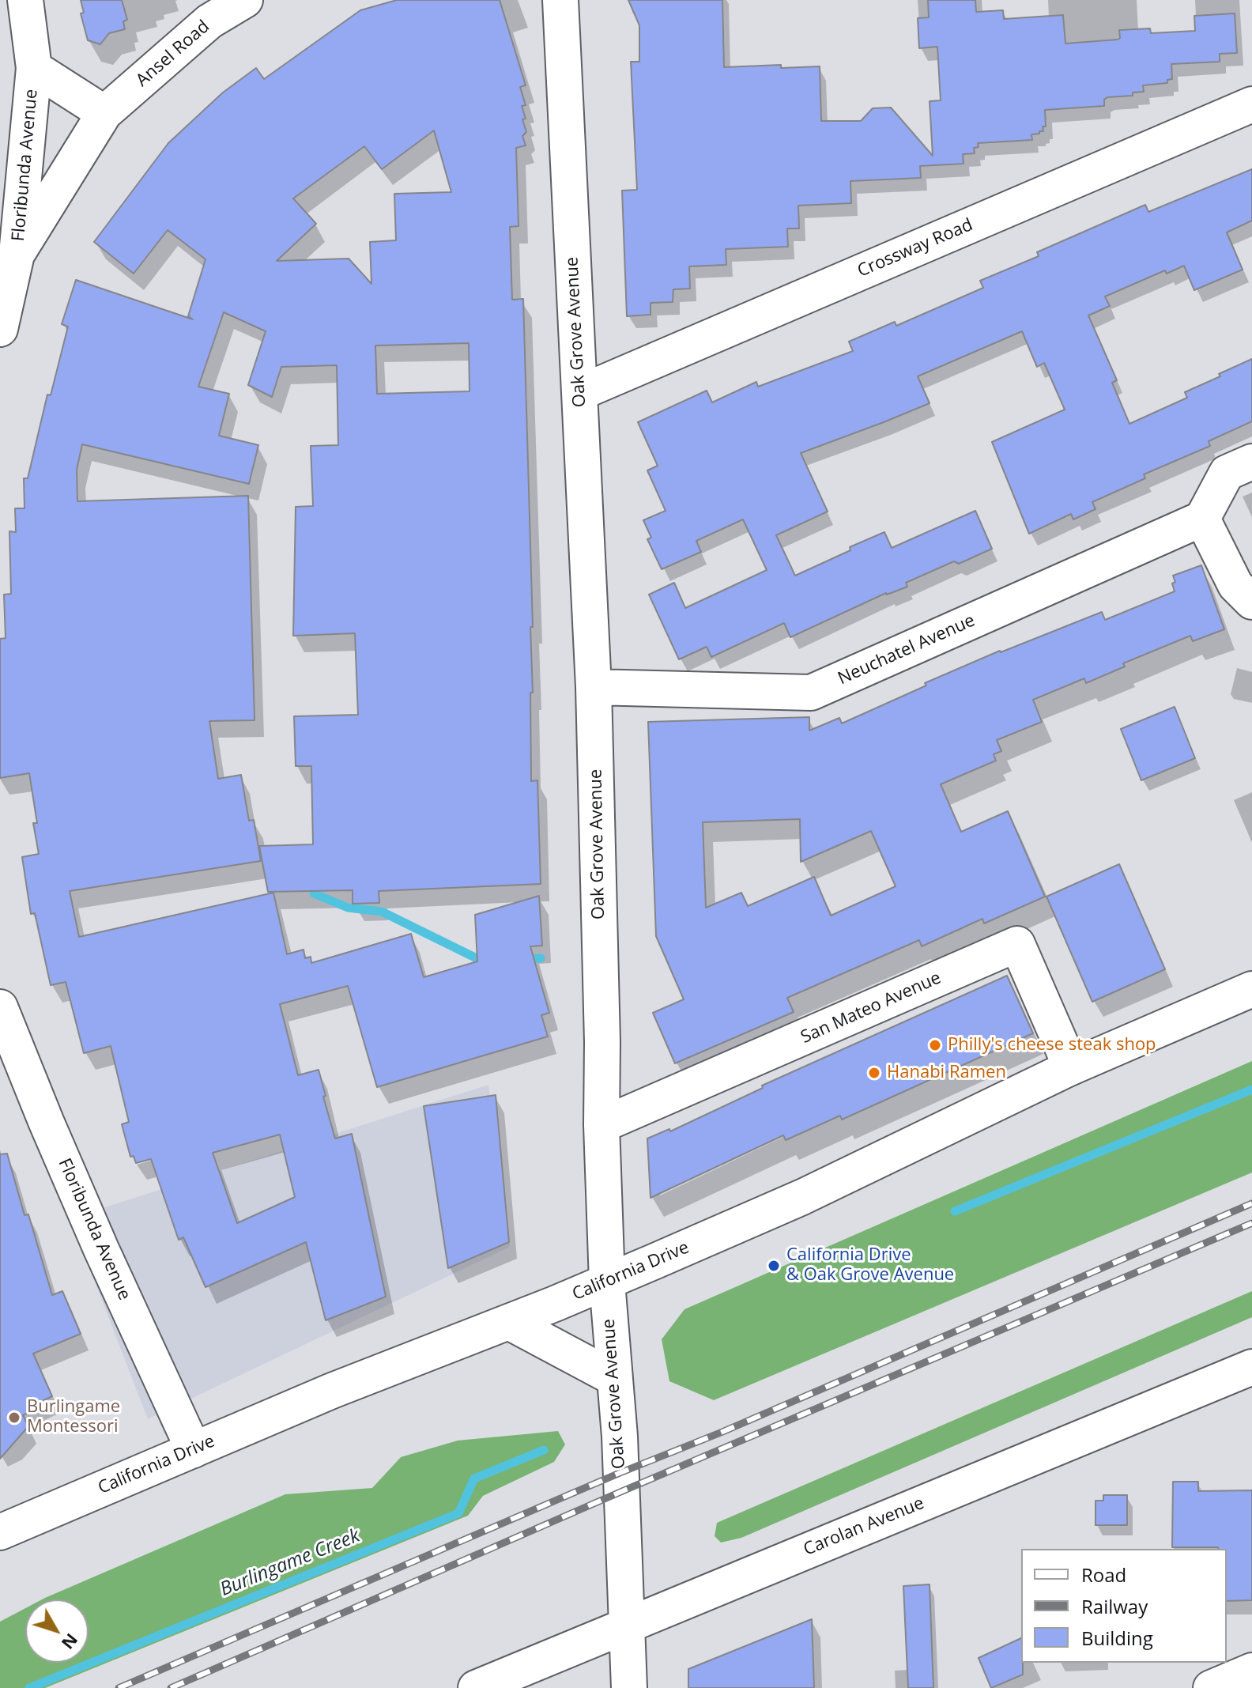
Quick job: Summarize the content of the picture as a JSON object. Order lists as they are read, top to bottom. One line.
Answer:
{"streets":{"street":["Ansel Road","Floribunda Avenue","Crossway Road","Oak Grove Avenue","Neuchatel Avenue","San Mateo Avenue","California Drive","Carolan Avenue"]},"crossings":[["Ansel Road","Floribunda Avenue"],["Floribunda Avenue","California Drive"],["Crossway Road","Oak Grove Avenue"],["Oak Grove Avenue","Neuchatel Avenue"],["Oak Grove Avenue","San Mateo Avenue"],["Oak Grove Avenue","California Drive"],["Oak Grove Avenue","Carolan Avenue"],["San Mateo Avenue","California Drive"]],"water":["Burlingame Creek"],"places":["Philly's cheese steak shop","Hanabi Ramen","California Drive & Oak Grove Avenue","Burlingame Montessori"],"legend":["Road","Railway","Building"],"north":"bottom right"}
